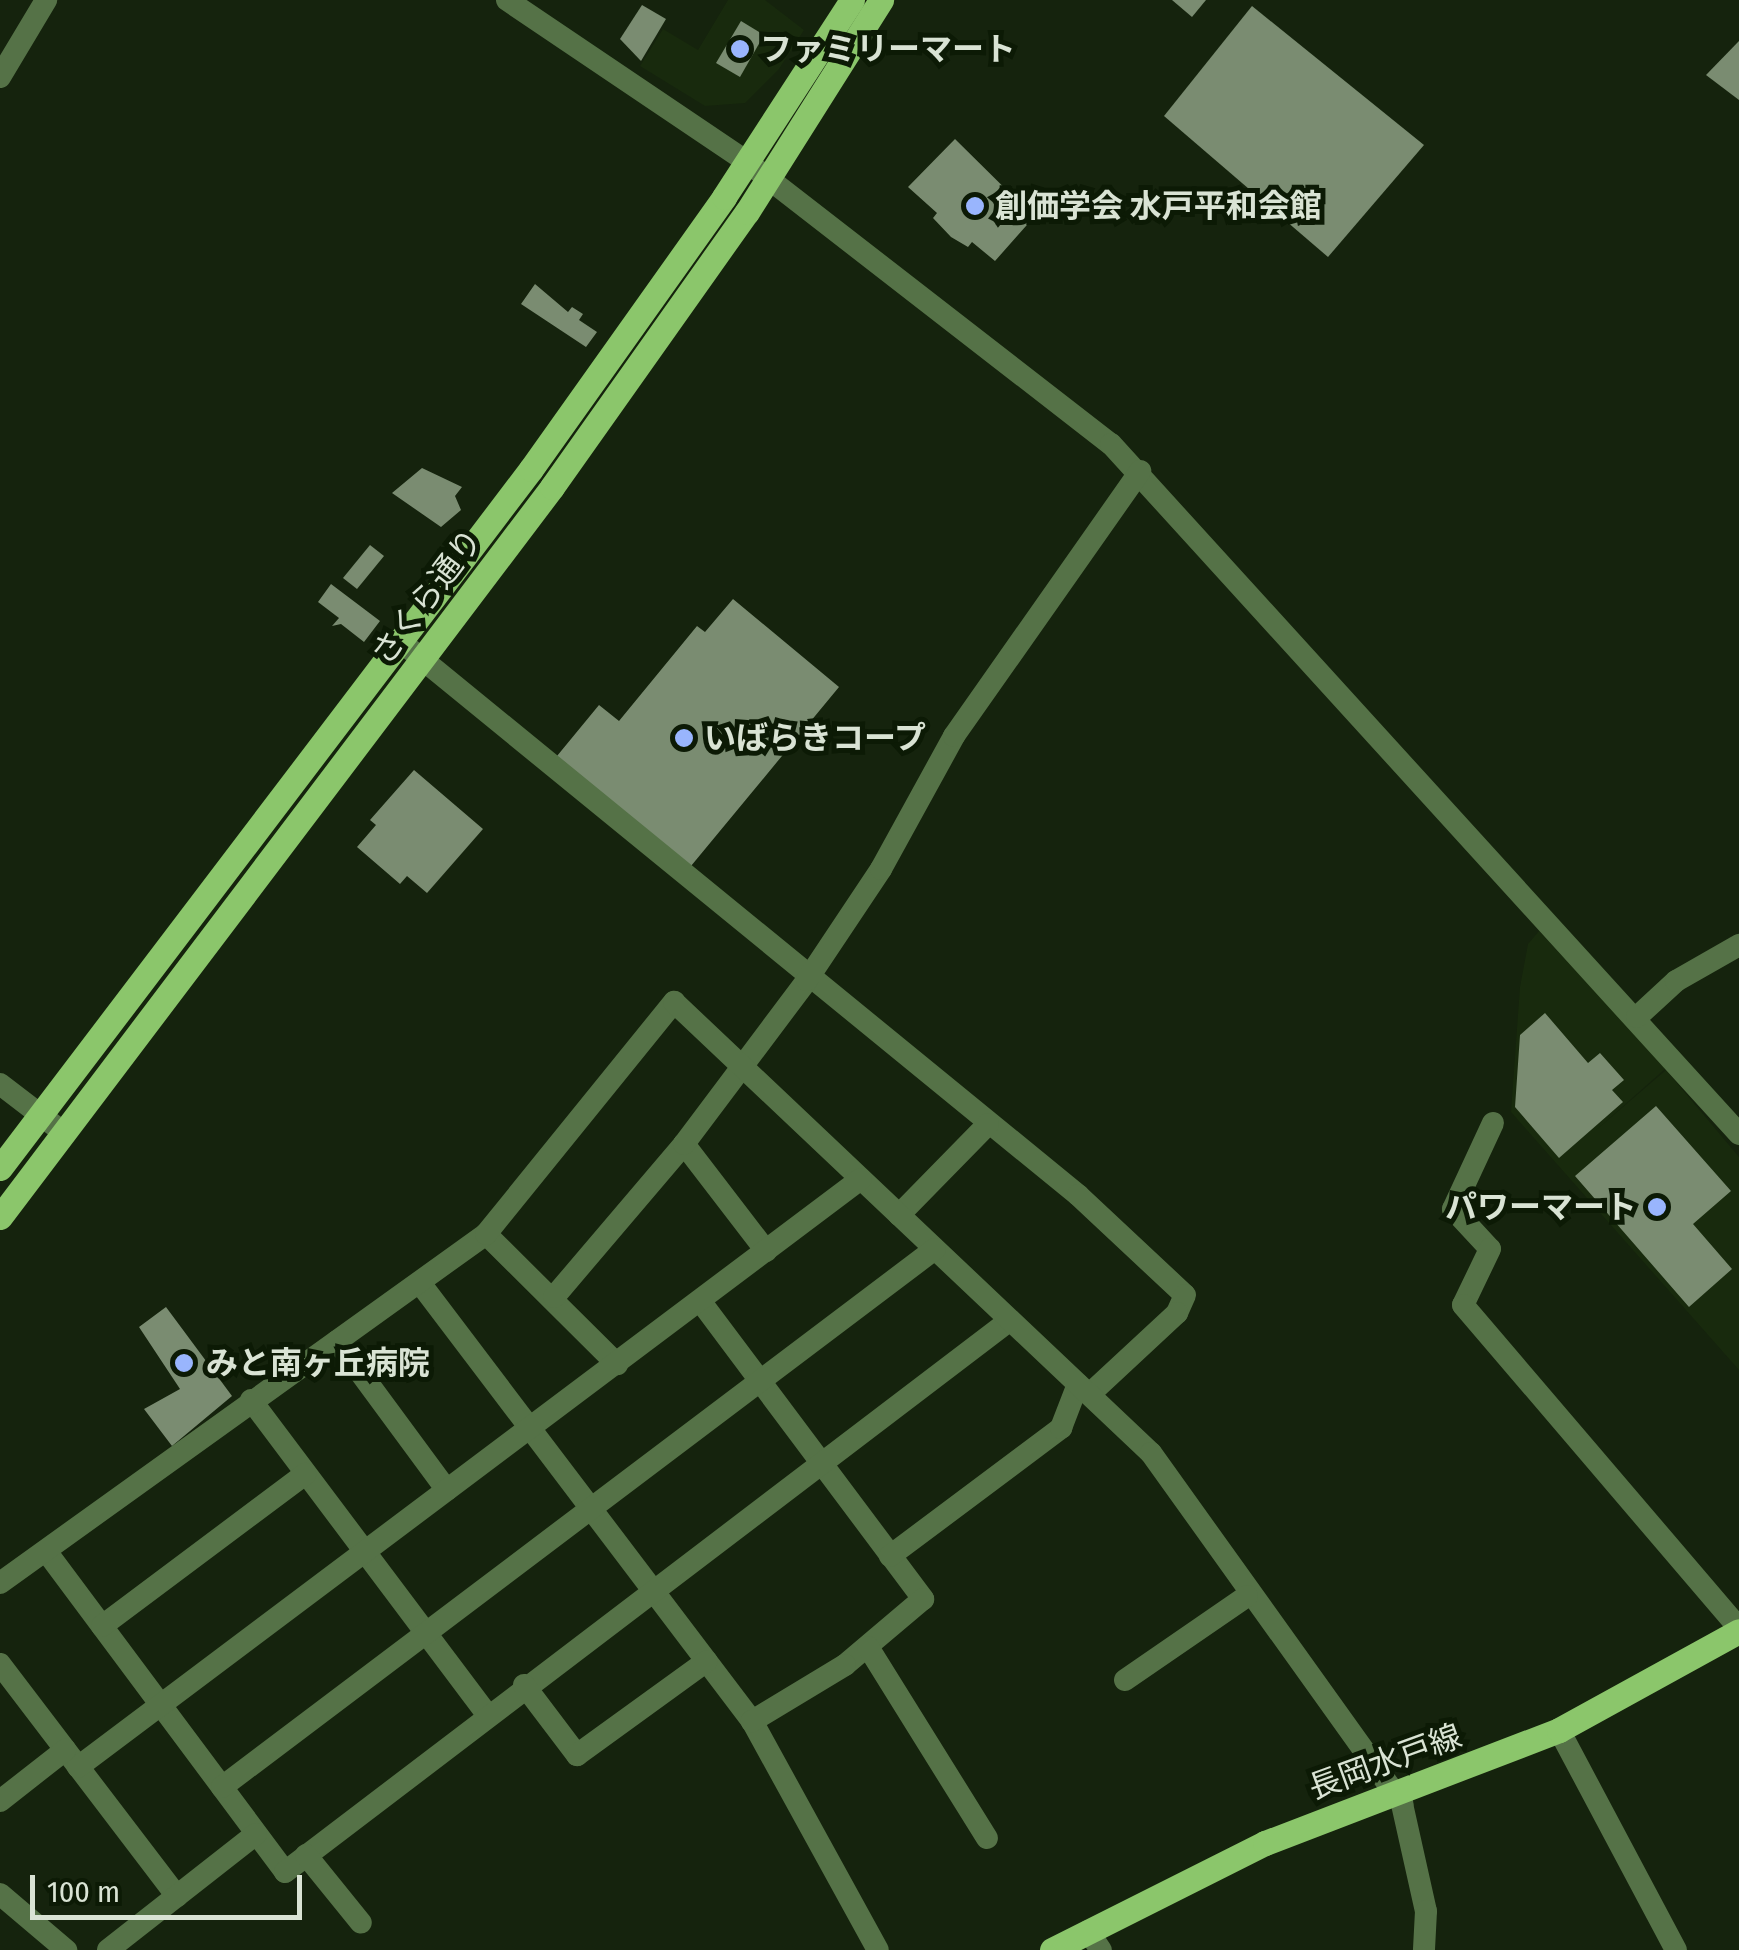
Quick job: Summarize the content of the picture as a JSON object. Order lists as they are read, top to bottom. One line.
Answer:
{"streets":{"main road":["さくら通り","長岡水戸線"]},"places":["ファミリーマート","創価学会 水戸平和会館","いばらきコープ","パワーマート","みと南ヶ丘病院"],"scale_bar":"100 m"}
